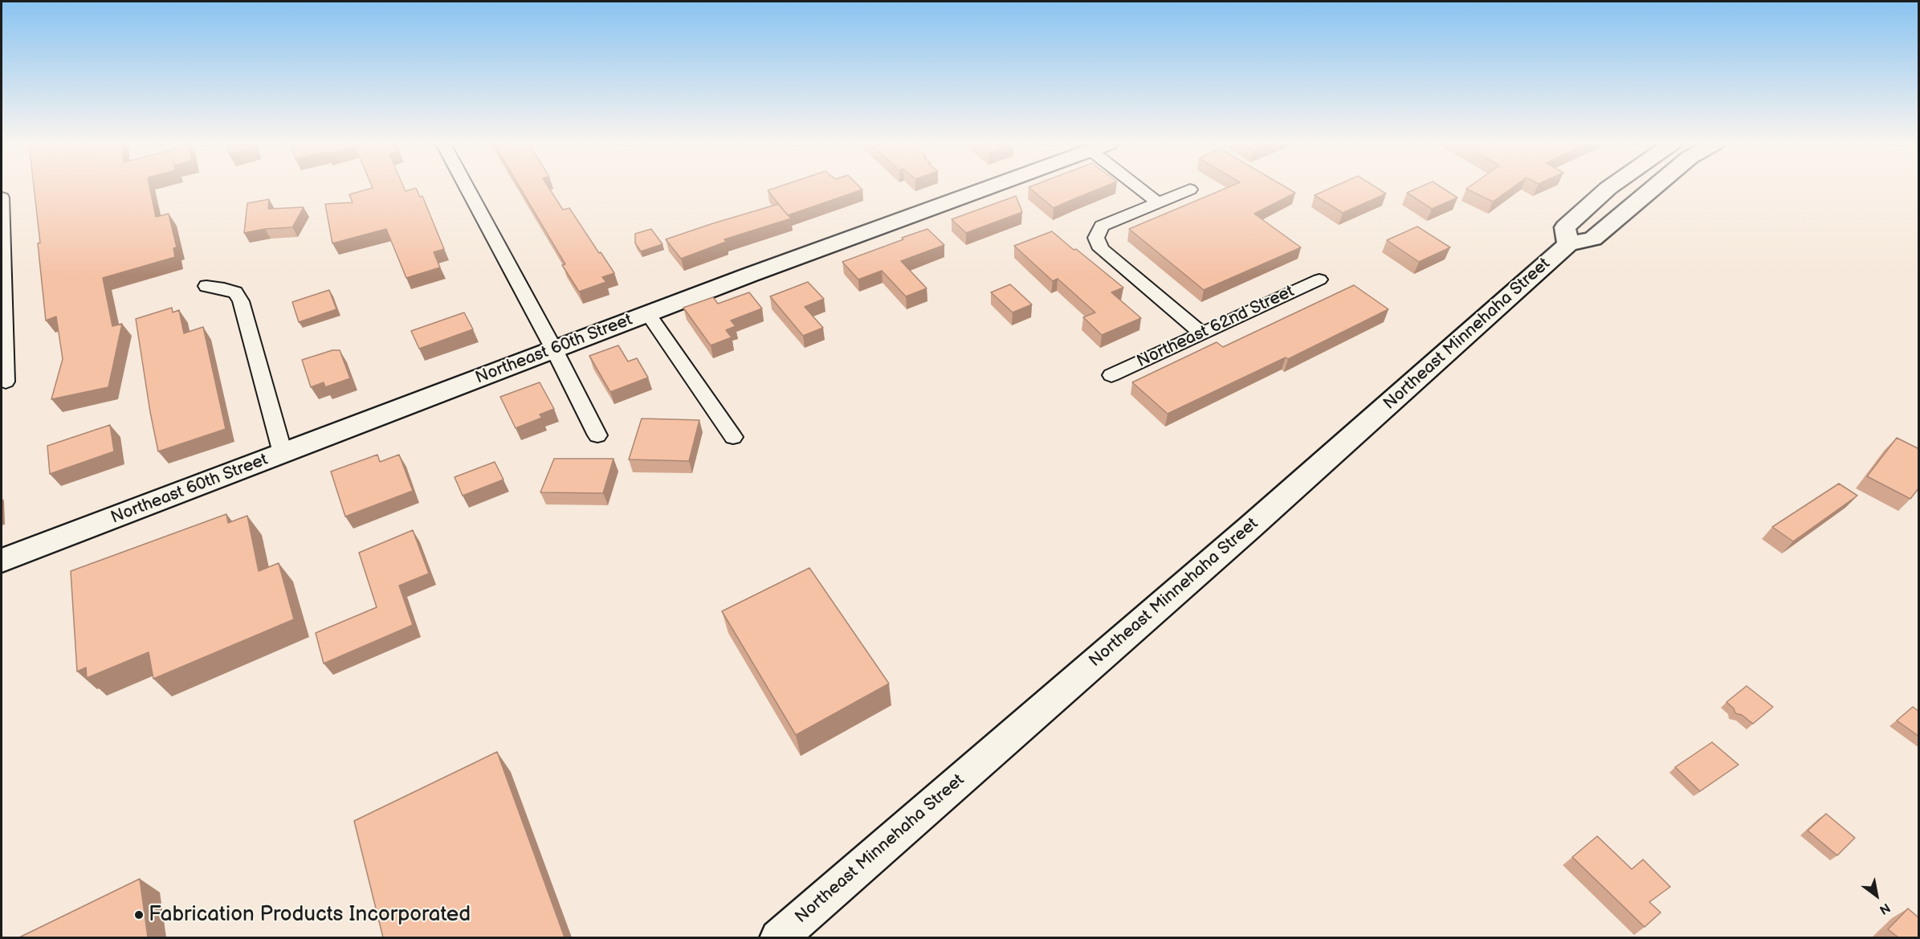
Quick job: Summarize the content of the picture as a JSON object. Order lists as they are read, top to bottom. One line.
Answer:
{"streets":{"main road":["Northeast Minnehaha Street","Northeast 60th Street"],"street":["Northeast 62nd Street"]},"places":["Fabrication Products Incorporated"],"north":"bottom right"}
